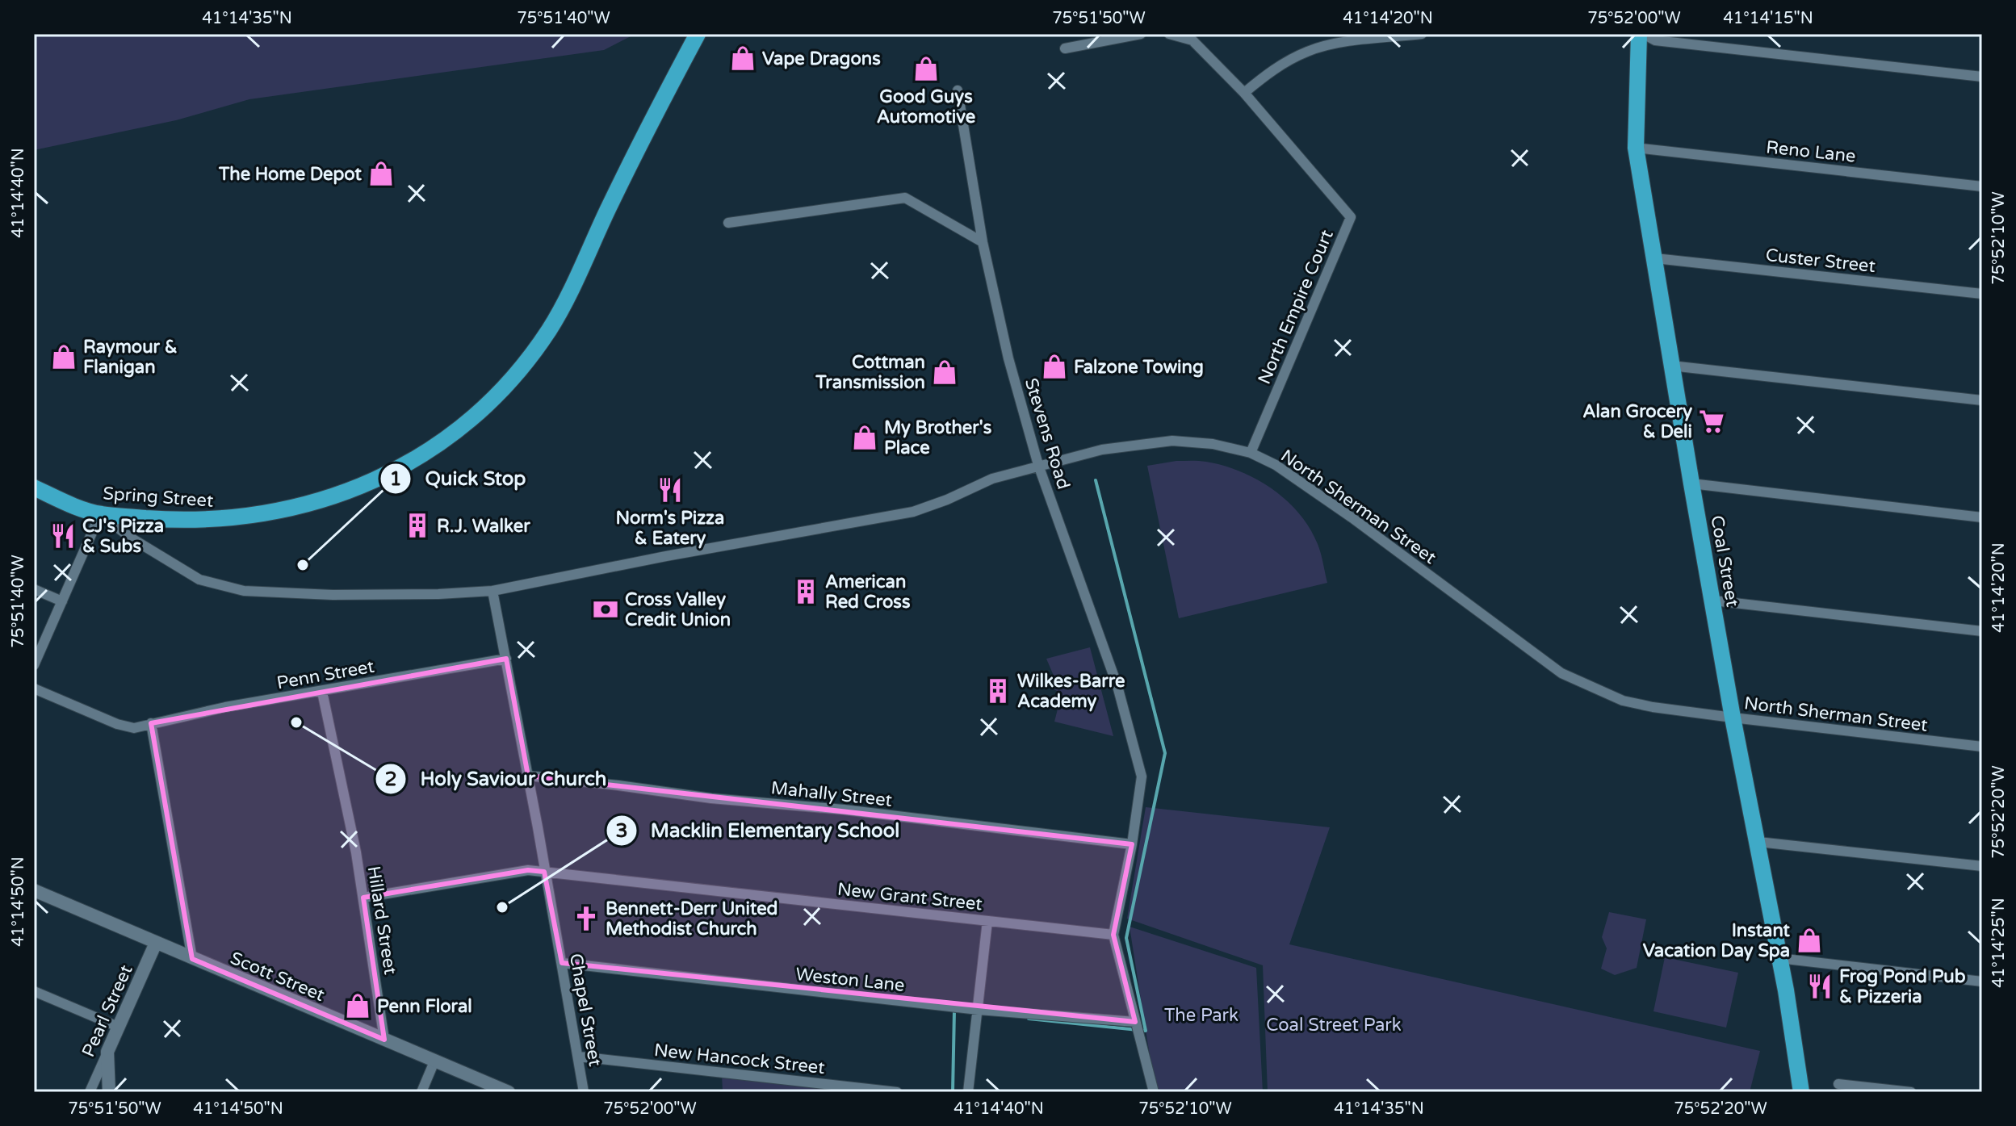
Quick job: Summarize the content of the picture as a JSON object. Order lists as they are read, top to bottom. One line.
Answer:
{"streets":{"main road":["Spring Street","Coal Street"],"street":["Reno Lane","Custer Street","North Empire Court","Stevens Road","North Sherman Street","Penn Street","Mahally Street","New Grant Street","Hillard Street","Scott Street","Weston Lane","Chapel Street","Pearl Street","New Hancock Street"]},"crossings":[["Reno Lane","Coal Street"],["Custer Street","Coal Street"],["North Empire Court","North Sherman Street"],["Stevens Road","North Sherman Street"],["Stevens Road","Mahally Street"],["Spring Street","North Sherman Street"],["North Sherman Street","Coal Street"],["North Sherman Street","Chapel Street"],["Penn Street","Hillard Street"],["Penn Street","Chapel Street"],["Mahally Street","Chapel Street"],["New Grant Street","Hillard Street"],["New Grant Street","Chapel Street"],["Hillard Street","Scott Street"],["Scott Street","Pearl Street"],["Weston Lane","Chapel Street"],["Chapel Street","New Hancock Street"]],"parks":["The Park","Coal Street Park"],"places":{"shop":["Vape Dragons","Good Guys Automotive","The Home Depot","Raymour & Flanigan","Falzone Towing","Cottman Transmission","My Brother's Place","Instant Vacation Day Spa","Penn Floral"],"supermarket":["Alan Grocery & Deli"],"restaurant":["Norm's Pizza & Eatery","CJ's Pizza & Subs","Frog Pond Pub & Pizzeria"],"building":["R.J. Walker","American Red Cross","Wilkes-Barre Academy"],"other":["Quick Stop","Holy Saviour Church","Macklin Elementary School"],"bank":["Cross Valley Credit Union"],"church":["Bennett-Derr United Methodist Church"]},"coordinates":["41°14'35\"N","75°51'40\"W","75°51'50\"W","41°14'20\"N","75°52'00\"W","41°14'15\"N","41°14'40\"N","75°52'10\"W","75°52'20\"W","41°14'50\"N","41°14'25\"N"]}
